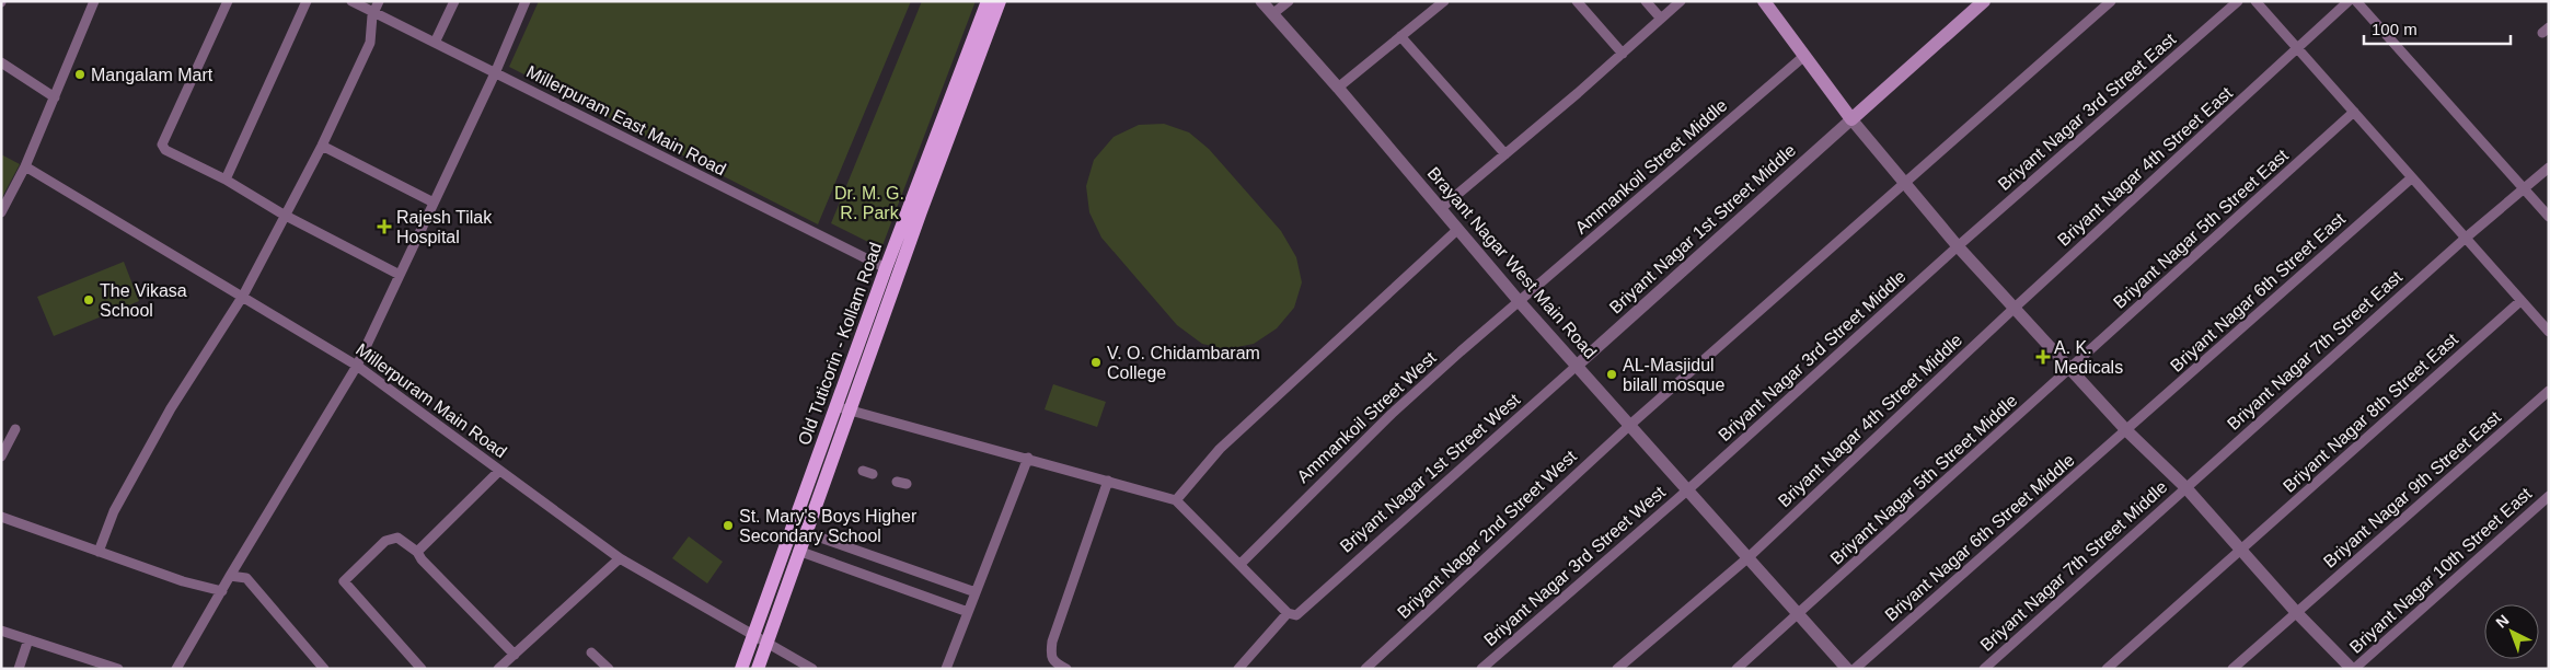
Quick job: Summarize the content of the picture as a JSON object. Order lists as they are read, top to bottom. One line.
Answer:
{"streets":{"main road":["Old Tuticorin - Kollam Road"],"street":["Briyant Nagar 3rd Street East","Millerpuram East Main Road","Ammankoil Street Middle","Briyant Nagar 4th Street East","Briyant Nagar 1st Street Middle","Briyant Nagar 5th Street East","Brayant Nagar West Main Road","Briyant Nagar 6th Street East","Briyant Nagar 7th Street East","Briyant Nagar 3rd Street Middle","Millerpuram Main Road","Briyant Nagar 8th Street East","Ammankoil Street West","Briyant Nagar 4th Street Middle","Briyant Nagar 1st Street West","Briyant Nagar 5th Street Middle","Briyant Nagar 9th Street East","Briyant Nagar 2nd Street West","Briyant Nagar 6th Street Middle","Briyant Nagar 3rd Street West","Briyant Nagar 7th Street Middle","Briyant Nagar 10th Street East"]},"crossings":[["Briyant Nagar 3rd Street East","Briyant Nagar 3rd Street Middle"],["Millerpuram East Main Road","Old Tuticorin - Kollam Road"],["Ammankoil Street Middle","Brayant Nagar West Main Road"],["Ammankoil Street Middle","Ammankoil Street West"],["Briyant Nagar 4th Street East","Briyant Nagar 4th Street Middle"],["Briyant Nagar 1st Street Middle","Brayant Nagar West Main Road"],["Briyant Nagar 1st Street Middle","Briyant Nagar 1st Street West"],["Briyant Nagar 5th Street East","Briyant Nagar 5th Street Middle"],["Brayant Nagar West Main Road","Briyant Nagar 3rd Street Middle"],["Brayant Nagar West Main Road","Ammankoil Street West"],["Brayant Nagar West Main Road","Briyant Nagar 4th Street Middle"],["Brayant Nagar West Main Road","Briyant Nagar 1st Street West"],["Brayant Nagar West Main Road","Briyant Nagar 5th Street Middle"],["Brayant Nagar West Main Road","Briyant Nagar 2nd Street West"],["Brayant Nagar West Main Road","Briyant Nagar 3rd Street West"],["Briyant Nagar 6th Street East","Briyant Nagar 6th Street Middle"],["Old Tuticorin - Kollam Road","Millerpuram Main Road"],["Briyant Nagar 7th Street East","Briyant Nagar 7th Street Middle"],["Briyant Nagar 3rd Street Middle","Briyant Nagar 3rd Street West"]],"parks":["Dr. M. G. R. Park"],"places":{"other":["Mangalam Mart","The Vikasa School","V. O. Chidambaram College","AL-Masjidul bilall mosque","St. Mary's Boys Higher Secondary School"],"health":["Rajesh Tilak Hospital","A. K. Medicals"]},"scale_bar":"100 m","north":"top left"}
